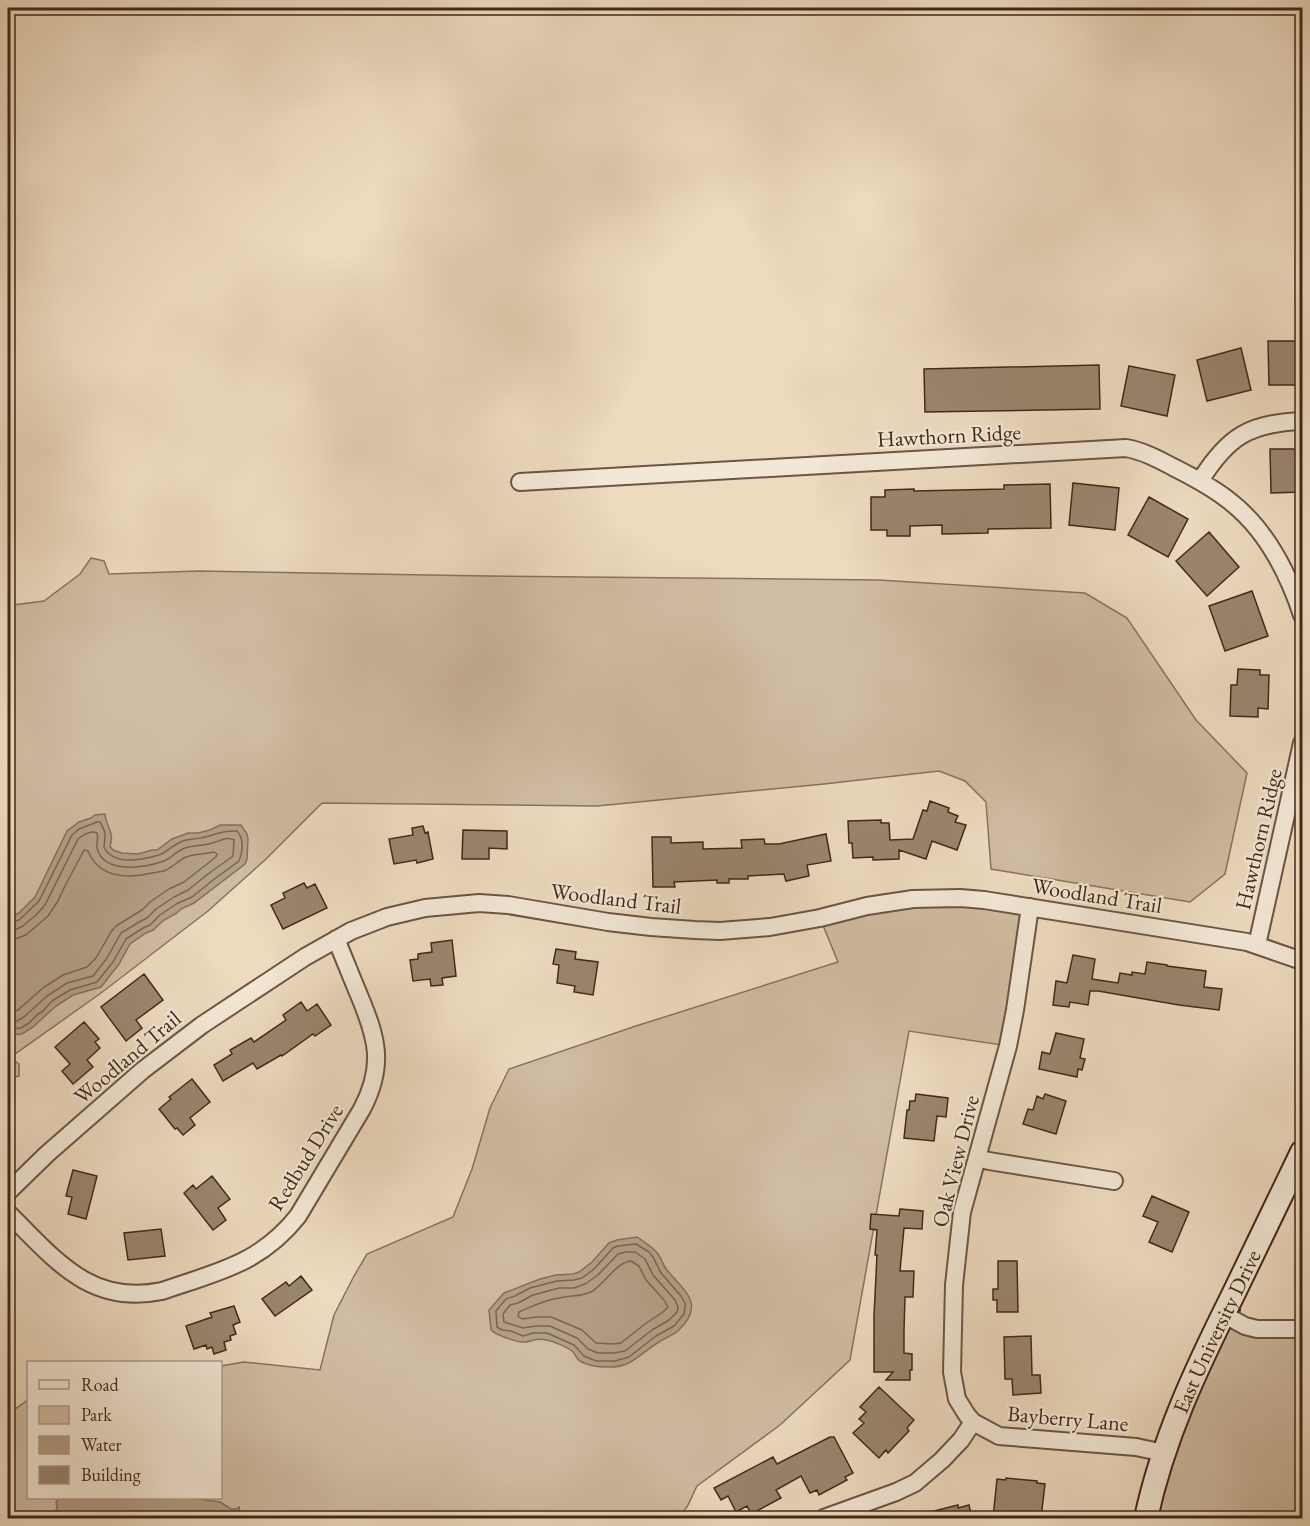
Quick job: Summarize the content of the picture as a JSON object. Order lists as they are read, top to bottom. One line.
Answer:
{"streets":{"main road":["East University Drive"],"street":["Hawthorn Ridge","Woodland Trail","Redbud Drive","Oak View Drive","Bayberry Lane"]},"crossings":[["Hawthorn Ridge","Woodland Trail"],["Woodland Trail","Redbud Drive"],["Woodland Trail","Oak View Drive"],["Oak View Drive","Bayberry Lane"],["East University Drive","Bayberry Lane"]],"legend":["Road","Park","Water","Building"]}
